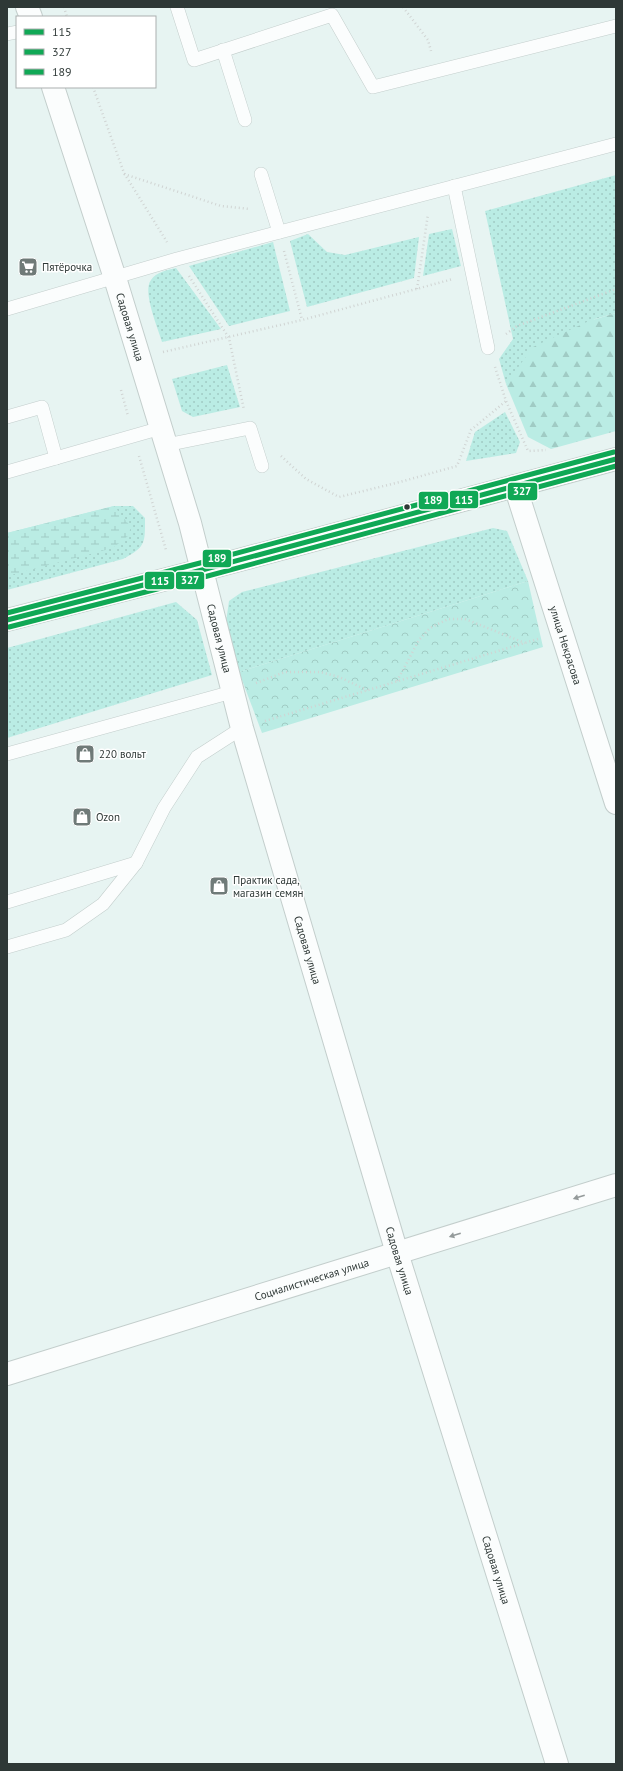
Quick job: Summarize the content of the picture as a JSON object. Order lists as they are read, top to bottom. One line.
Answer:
{"streets":{"street":["Садовая улица","улица Некрасова","Социалистическая улица"]},"crossings":[["Садовая улица","Социалистическая улица"]],"one_way":["Социалистическая улица"],"places":{"supermarket":["Пятёрочка"],"shop":["220 вольт","Ozon","Практик сада, магазин семян"]},"lines":["transit line 189","transit line 115","transit line 327"],"legend":["115","327","189"]}
